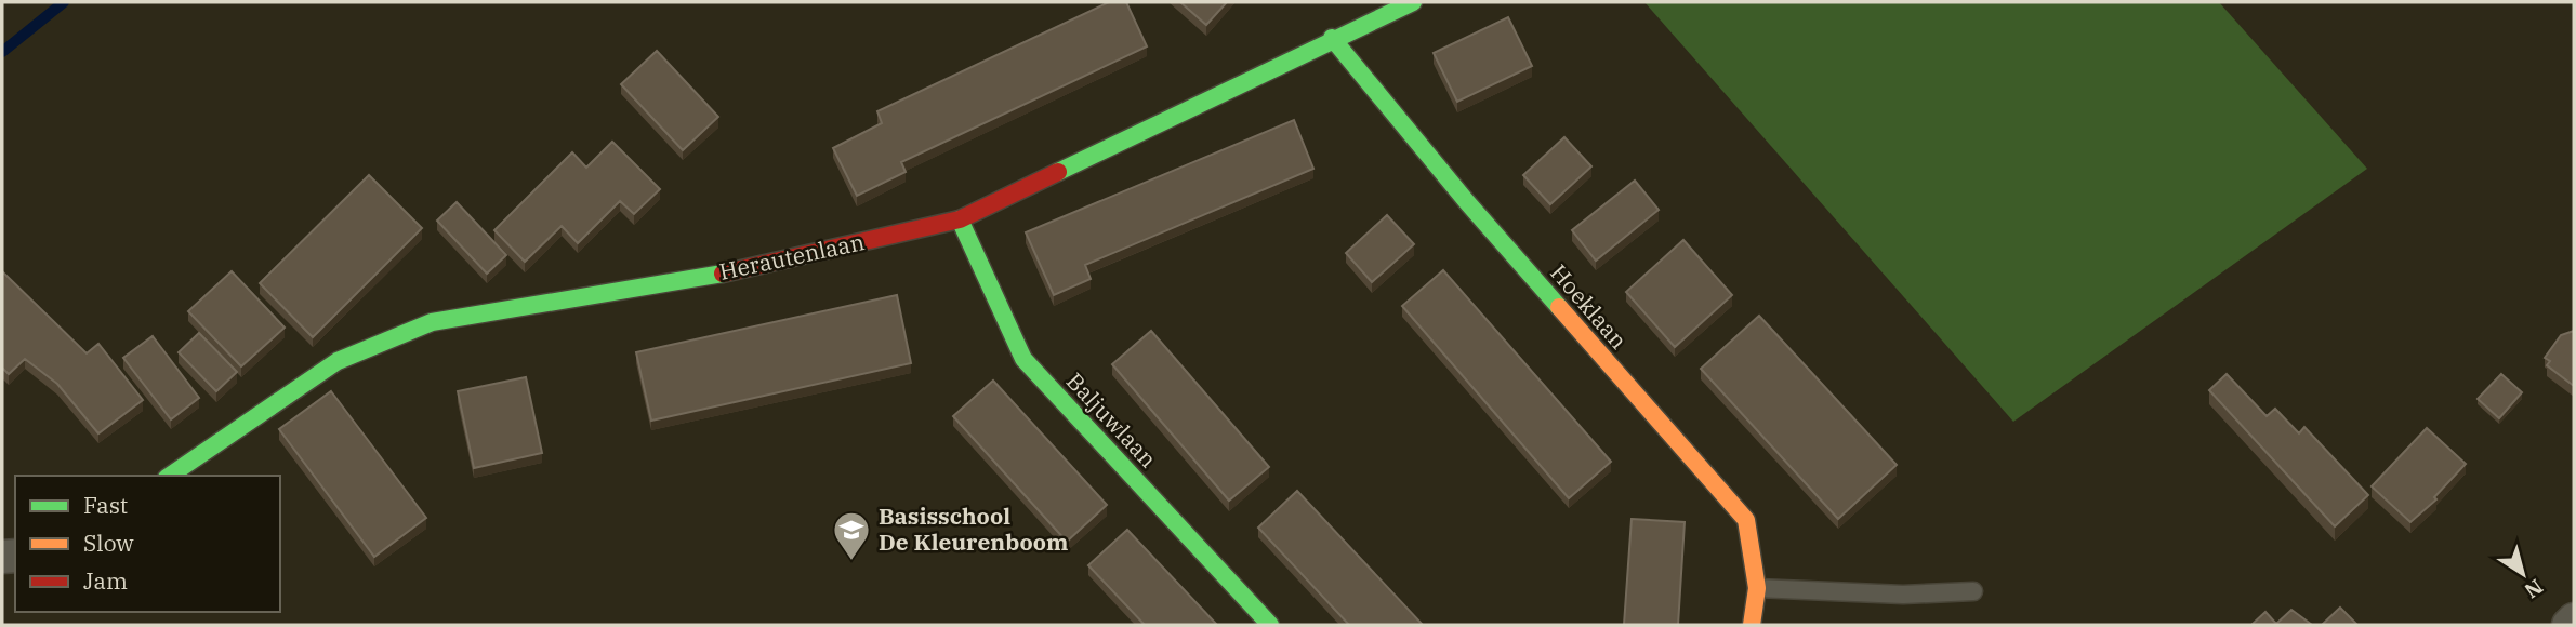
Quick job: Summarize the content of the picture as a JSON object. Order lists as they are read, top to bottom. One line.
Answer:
{"streets":{"street":["Herautenlaan","Hoeklaan","Baljuwlaan"]},"crossings":[["Herautenlaan","Hoeklaan"],["Herautenlaan","Baljuwlaan"]],"places":{"school or university":["Basisschool De Kleurenboom"]},"legend":["Fast","Slow","Jam"],"north":"bottom right"}
